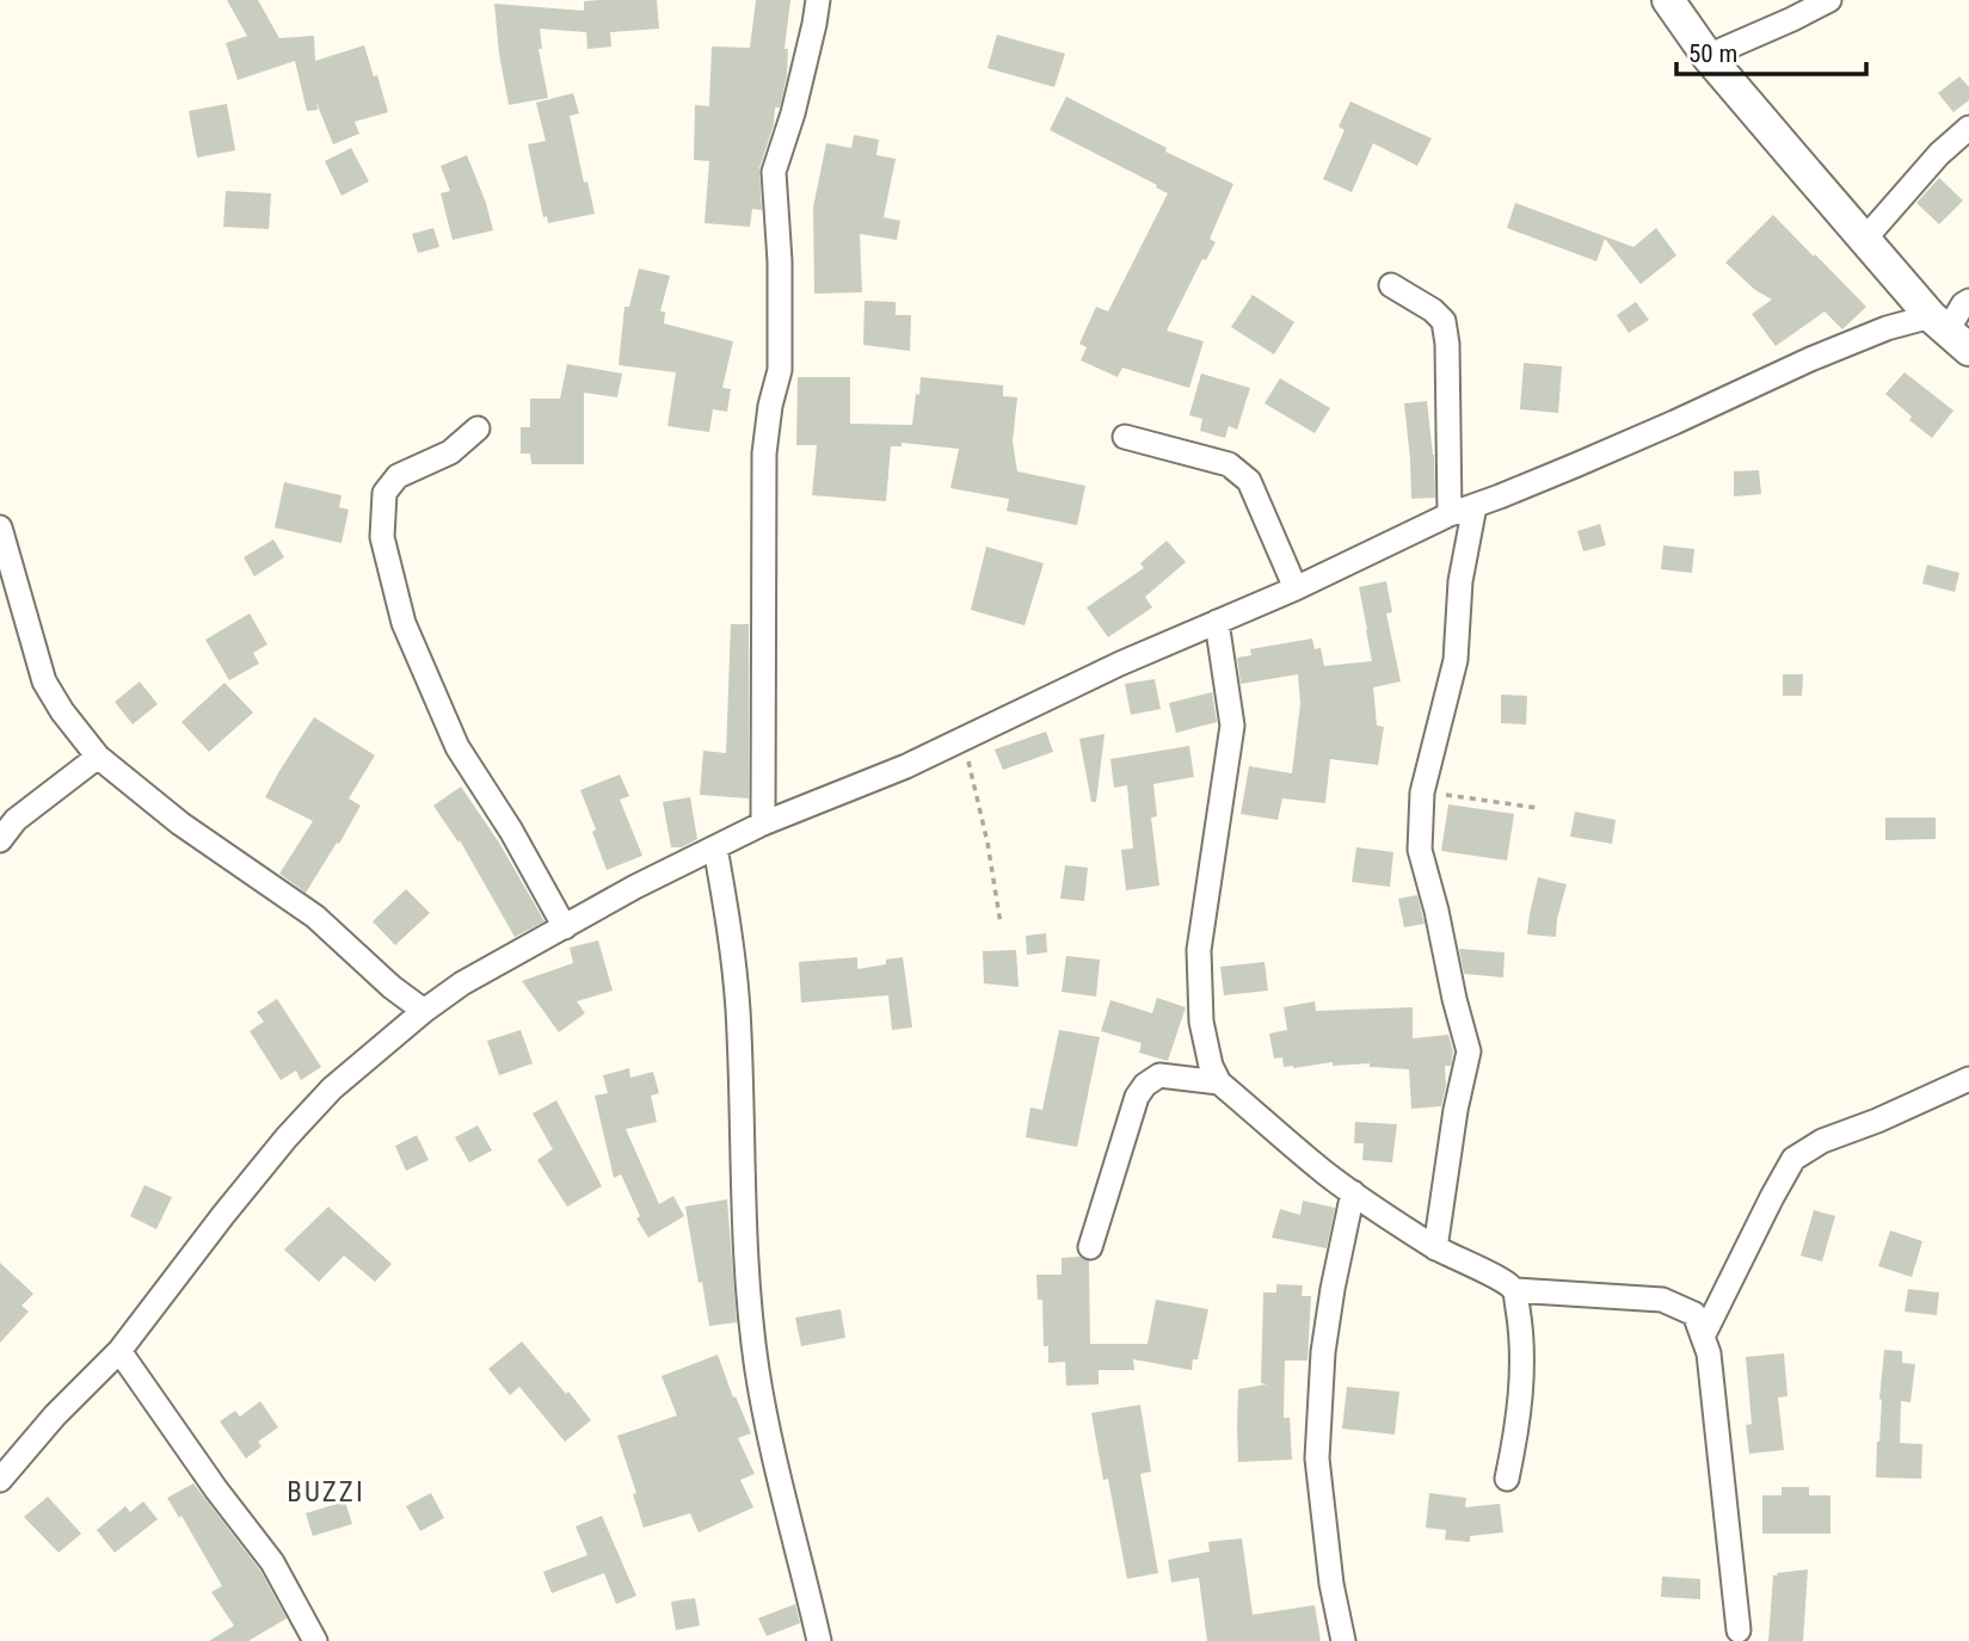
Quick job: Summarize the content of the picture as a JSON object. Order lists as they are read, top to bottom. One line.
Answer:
{"districts":["BUZZI"],"scale_bar":"50 m"}
